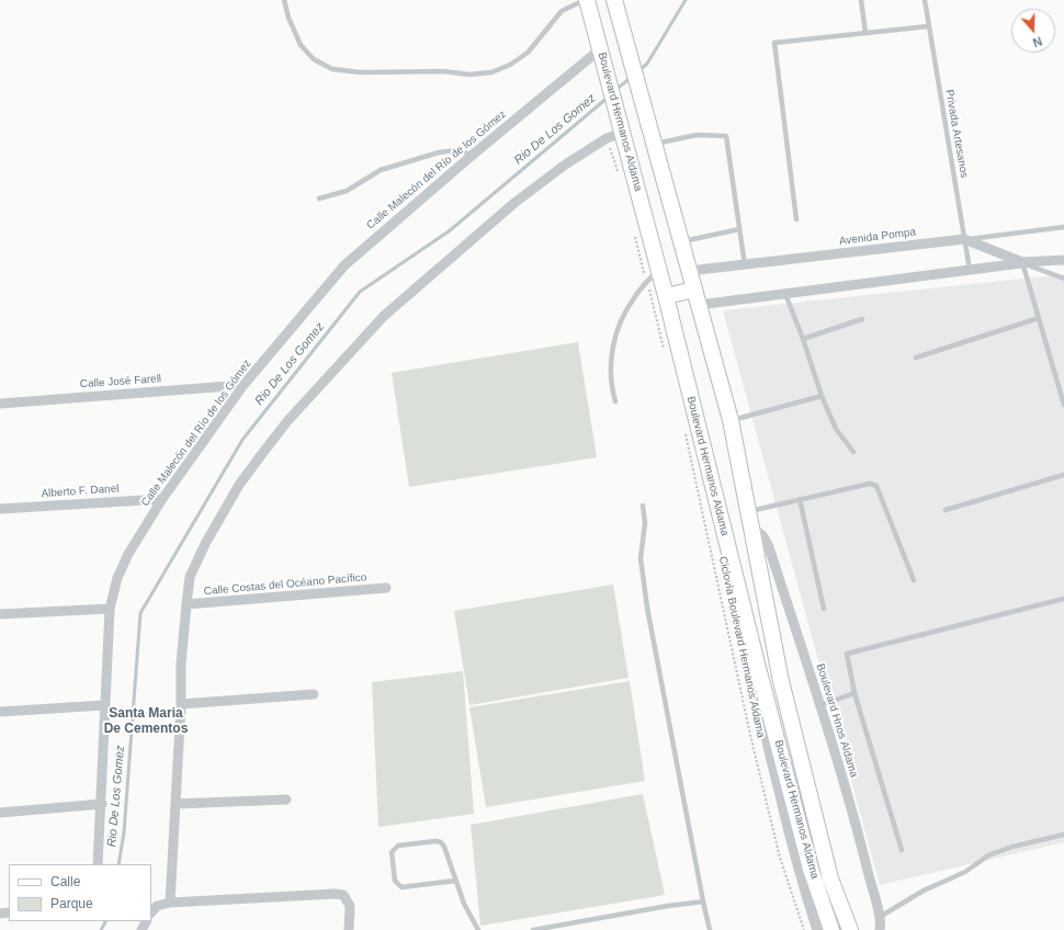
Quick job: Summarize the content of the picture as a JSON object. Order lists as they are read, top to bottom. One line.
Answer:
{"streets":{"main road":["Boulevard Hermanos Aldama"],"street":["Calle Malecón del Río de los Gómez","Avenida Pompa","Calle José Farell","Alberto F. Danel","Calle Costas del Océano Pacífico","Boulevard Hnos Aldama"],"lane":["Privada Artesanos"],"path":["Ciclovía Boulevard Hermanos Aldama"]},"crossings":[["Boulevard Hermanos Aldama","Calle Malecón del Río de los Gómez"],["Boulevard Hermanos Aldama","Avenida Pompa"],["Boulevard Hermanos Aldama","Boulevard Hnos Aldama"],["Privada Artesanos","Avenida Pompa"],["Calle Malecón del Río de los Gómez","Calle José Farell"],["Calle Malecón del Río de los Gómez","Alberto F. Danel"]],"districts":["Santa Maria De Cementos"],"water":["Rio De Los Gomez"],"legend":["Calle","Parque"],"north":"bottom"}
